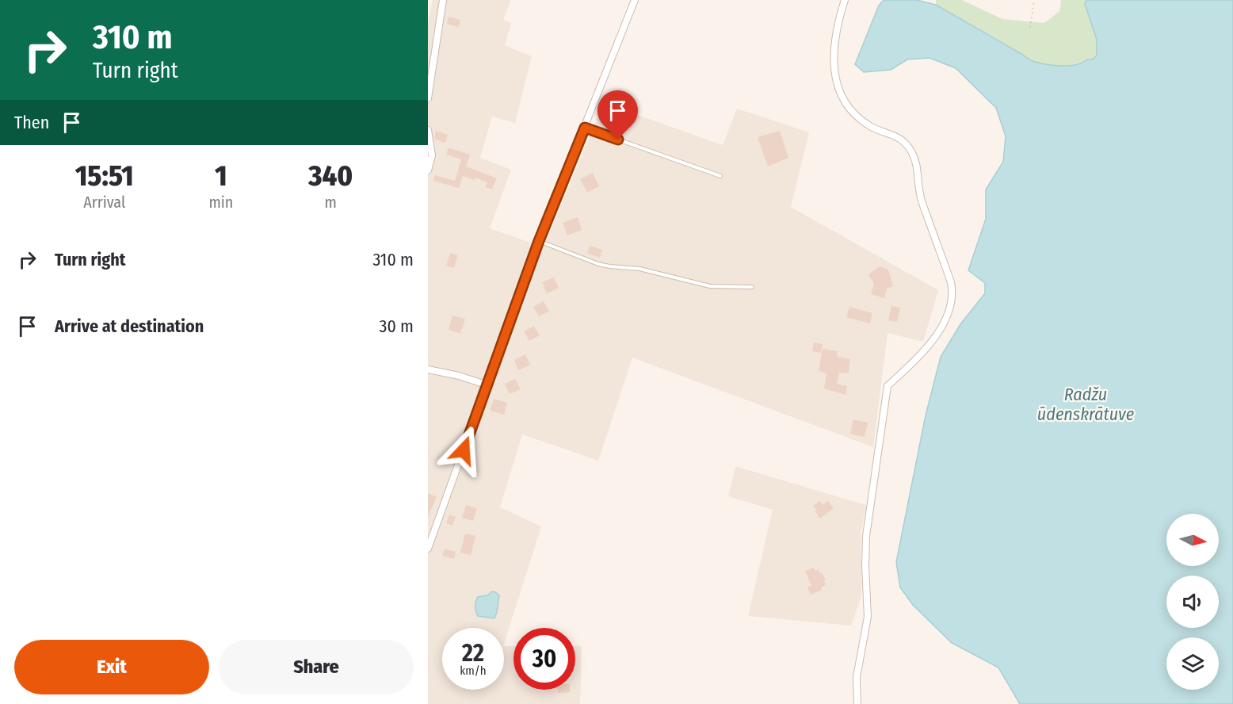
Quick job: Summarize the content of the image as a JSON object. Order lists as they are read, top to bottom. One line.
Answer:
{"water":["Radžu ūdenskrātuve"],"north":"right","page":{"turn":["310 m","Turn right"],"then":"Then","eta":["15:51","Arrival","1","min","340","m"],"list":[{"name":"Turn right","value":"310 m"},{"name":"Arrive at destination","value":"30 m"}],"speed":"22 km/h","limit":"30","buttons":["Exit","Share"]}}
